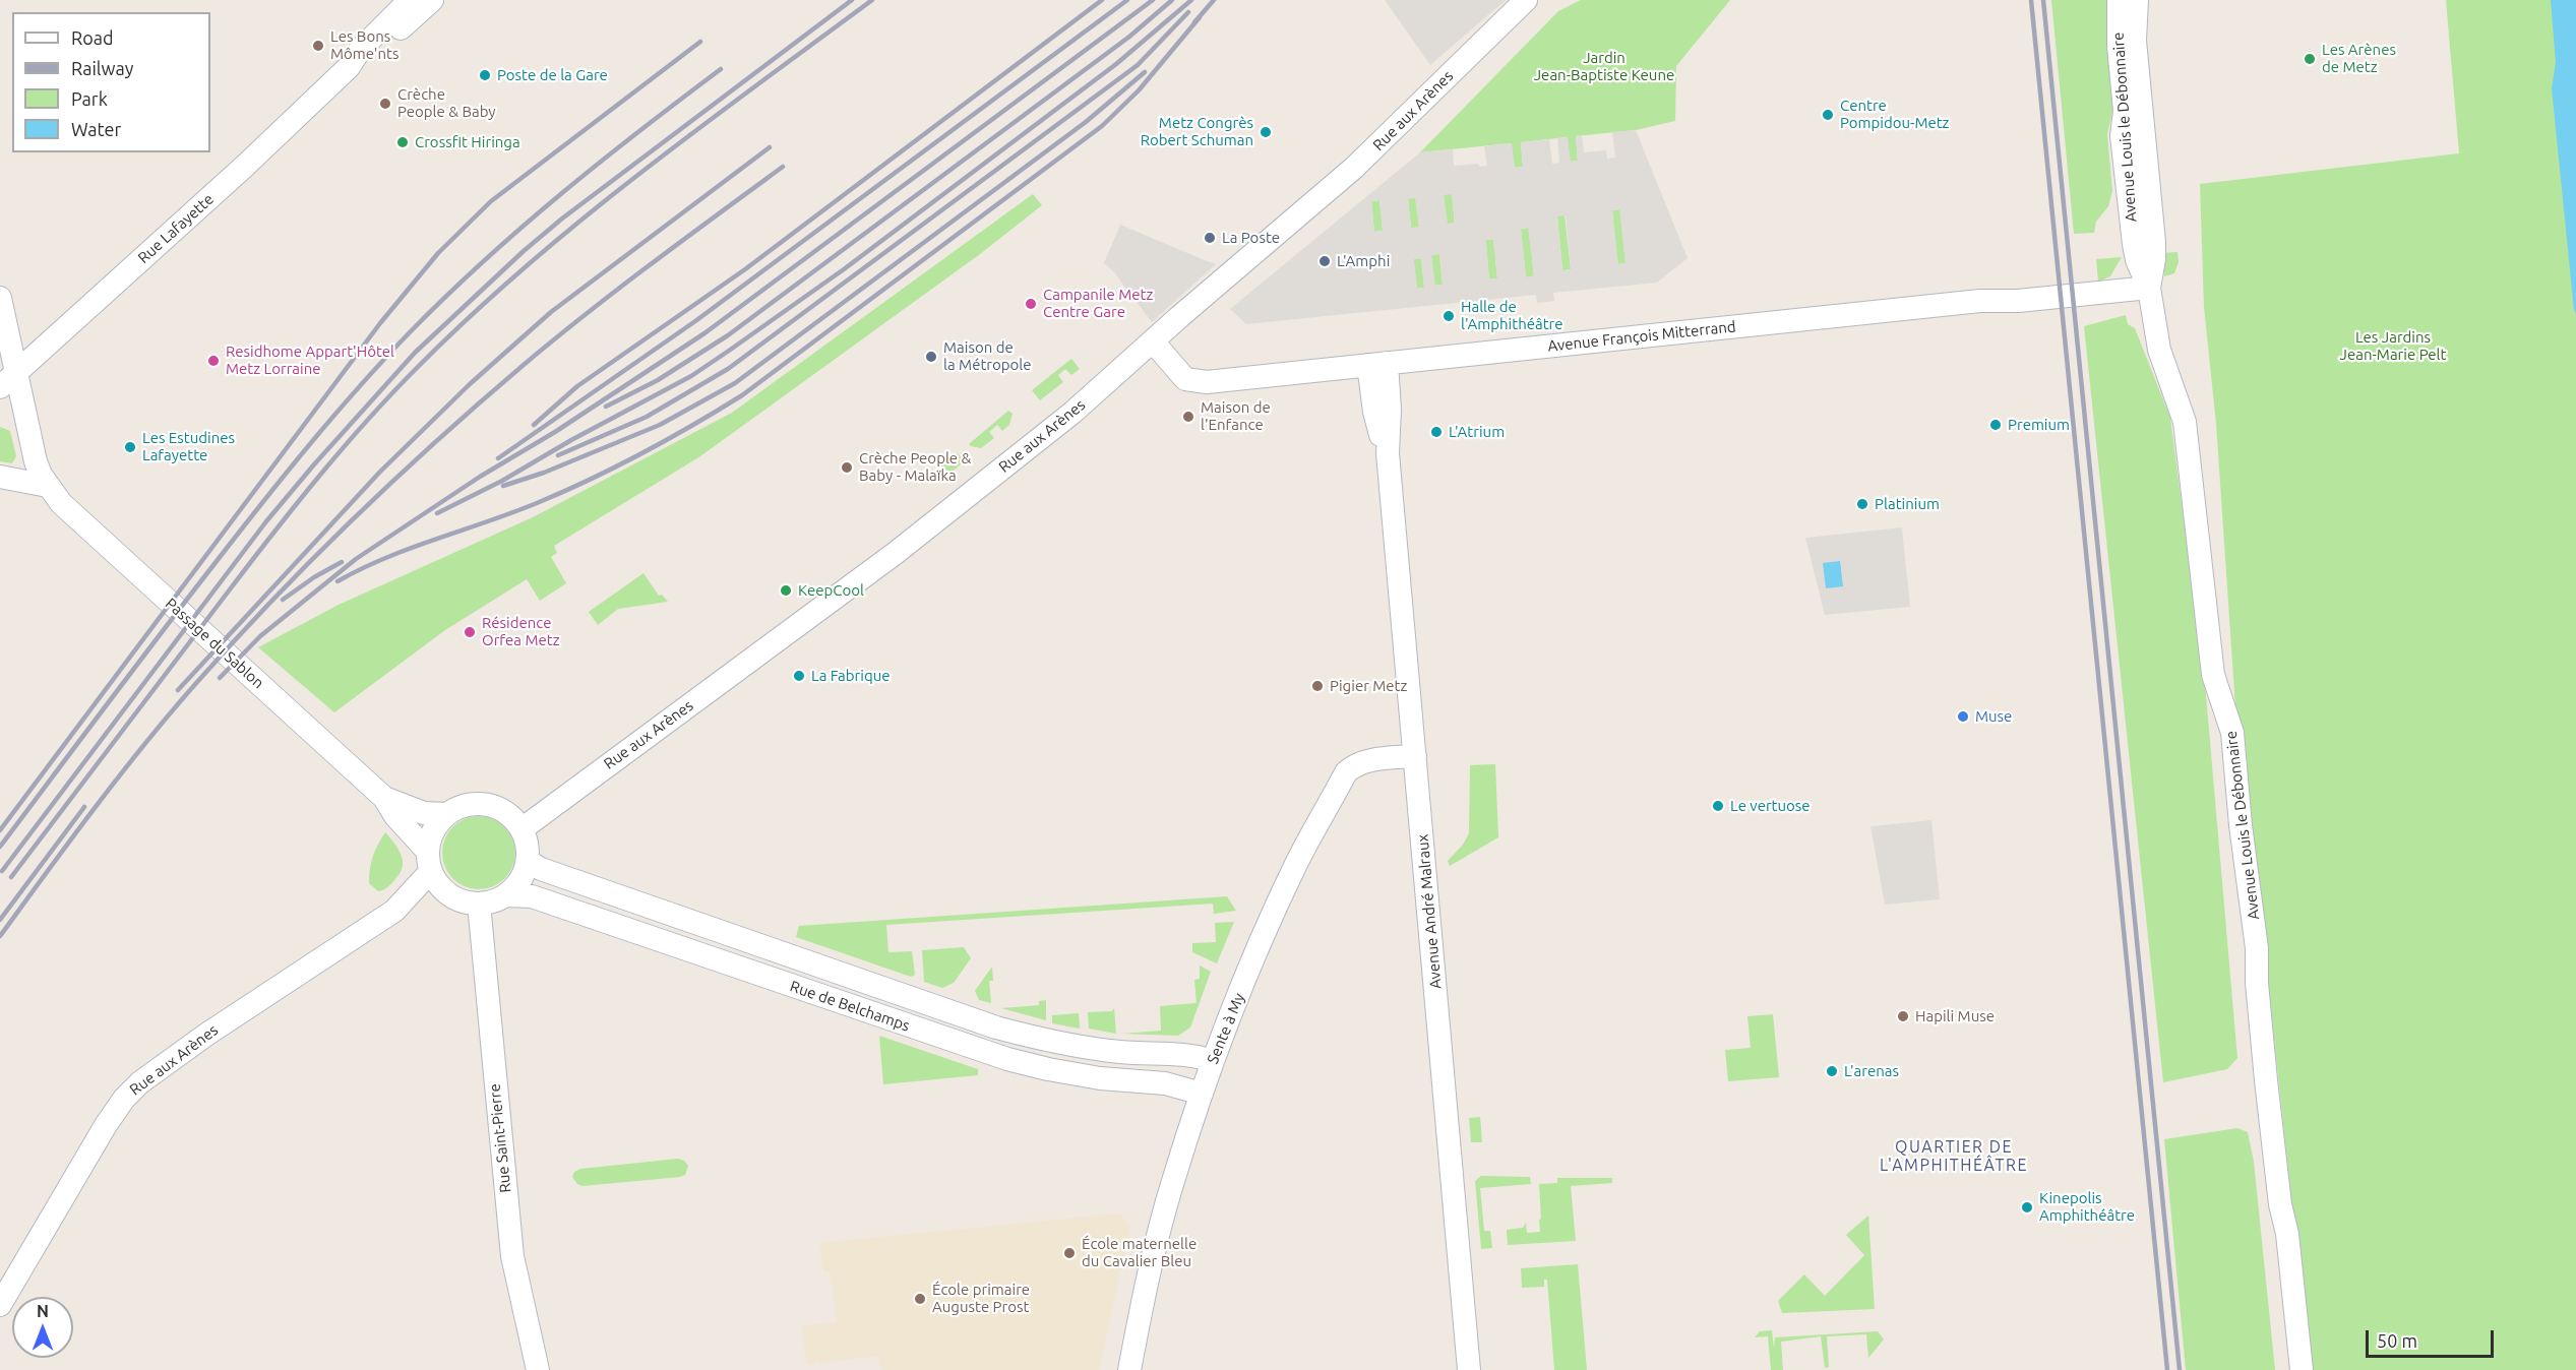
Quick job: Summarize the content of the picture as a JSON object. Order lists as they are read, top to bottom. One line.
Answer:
{"streets":{"street":["Rue aux Arènes","Avenue Louis le Débonnaire","Rue Lafayette","Avenue François Mitterrand","Passage du Sablon","Avenue André Malraux","Rue de Belchamps","Sente à My","Rue Saint-Pierre"]},"crossings":[["Rue aux Arènes","Avenue François Mitterrand"],["Rue aux Arènes","Passage du Sablon"],["Rue aux Arènes","Rue de Belchamps"],["Rue aux Arènes","Rue Saint-Pierre"],["Avenue Louis le Débonnaire","Avenue François Mitterrand"],["Rue Lafayette","Passage du Sablon"],["Avenue François Mitterrand","Avenue André Malraux"],["Passage du Sablon","Rue de Belchamps"],["Passage du Sablon","Rue Saint-Pierre"],["Avenue André Malraux","Sente à My"],["Rue de Belchamps","Sente à My"],["Rue de Belchamps","Rue Saint-Pierre"]],"districts":["QUARTIER DE L'AMPHITHÉÂTRE"],"parks":["Jardin Jean-Baptiste Keune","Les Jardins Jean-Marie Pelt"],"places":["Les Bons Môme'nts","Les Arènes de Metz","Poste de la Gare","Crèche People & Baby","Centre Pompidou-Metz","Metz Congrès Robert Schuman","Crossfit Hiringa","La Poste","L'Amphi","Campanile Metz Centre Gare","Halle de l'Amphithéâtre","Maison de la Métropole","Residhome Appart'Hôtel Metz Lorraine","Maison de l'Enfance","Premium","L'Atrium","Les Estudines Lafayette","Crèche People & Baby - Malaïka","Platinium","KeepCool","Résidence Orfea Metz","La Fabrique","Pigier Metz","Muse","Le vertuose","Hapili Muse","L'arenas","Kinepolis Amphithéâtre","École maternelle du Cavalier Bleu","École primaire Auguste Prost"],"legend":["Road","Railway","Park","Water"],"scale_bar":"50 m","north":"top"}
